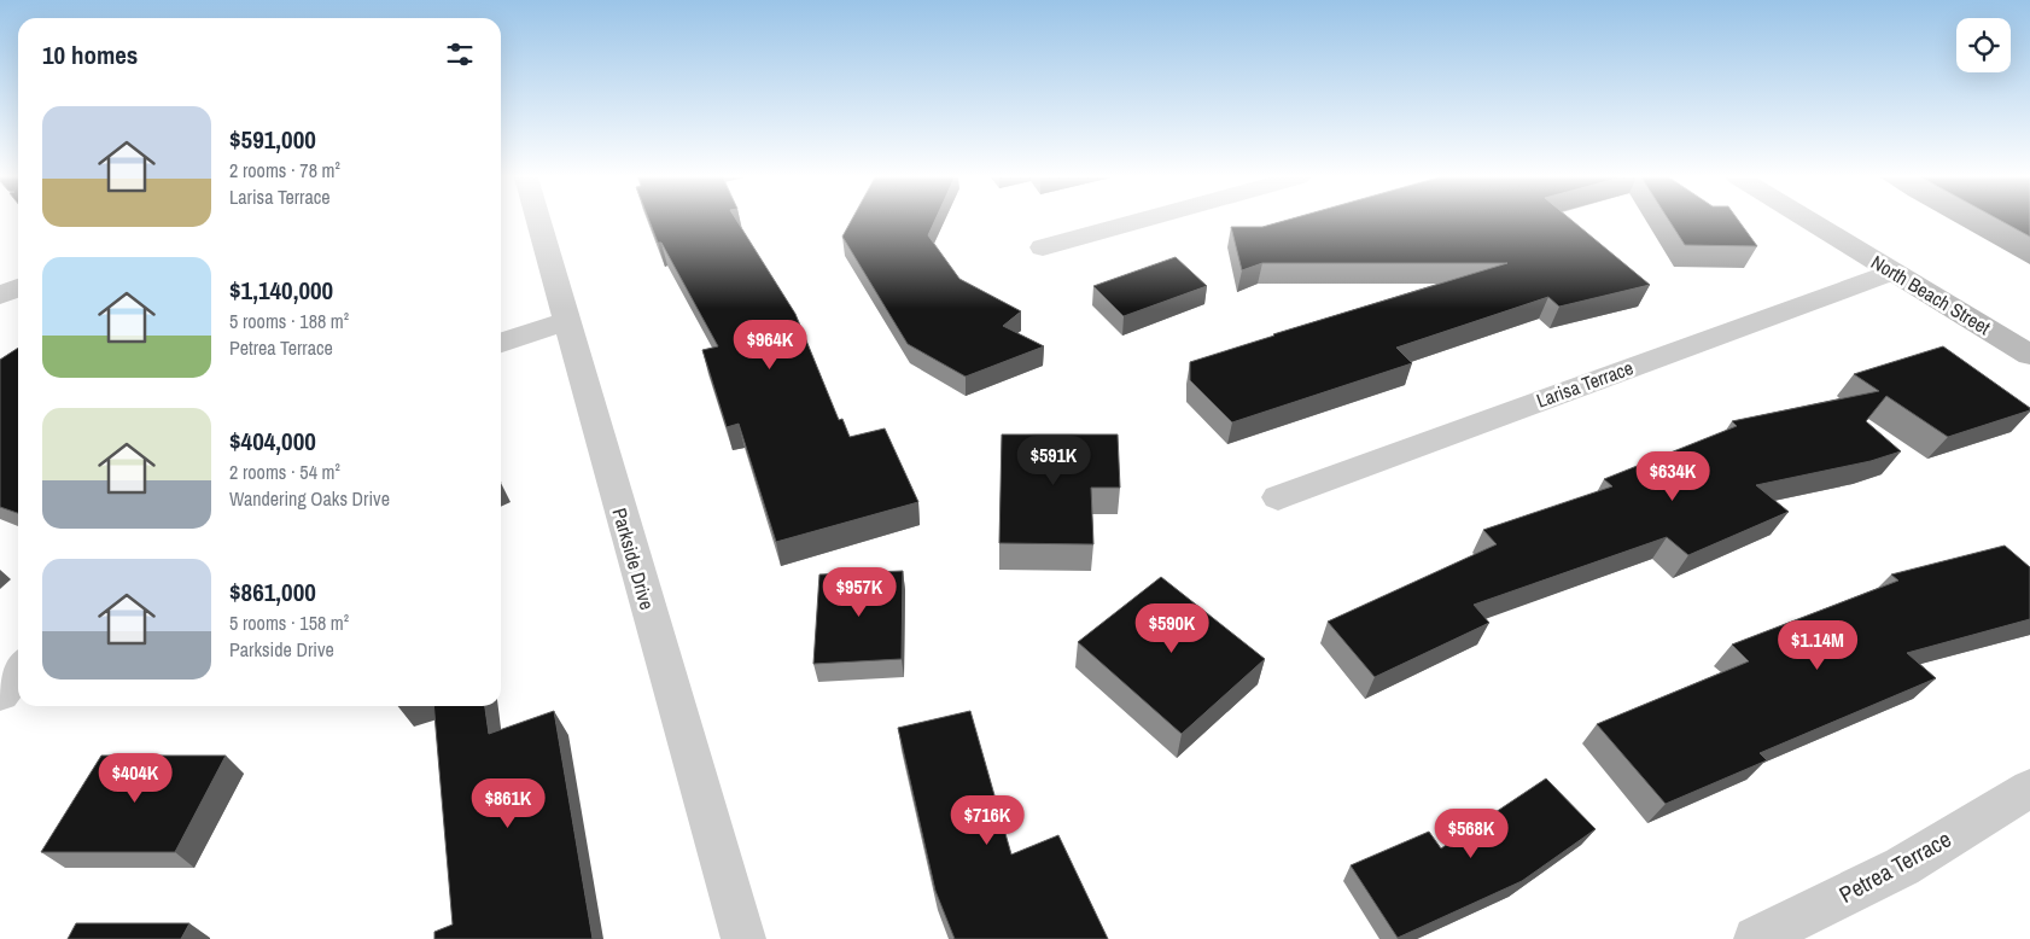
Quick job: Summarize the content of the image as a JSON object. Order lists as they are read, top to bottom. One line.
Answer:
{"streets":{"street":["North Beach Street","Larisa Terrace","Parkside Drive","Petrea Terrace"]},"crossings":[["North Beach Street","Larisa Terrace"]],"page":{"heading":"10 homes","list":[{"name":"$591,000","note":"2 rooms · 78 m² · Larisa Terrace"},{"name":"$1,140,000","note":"5 rooms · 188 m² · Petrea Terrace"},{"name":"$404,000","note":"2 rooms · 54 m² · Wandering Oaks Drive"},{"name":"$861,000","note":"5 rooms · 158 m² · Parkside Drive"}],"price":["$964K","$591K","$634K","$957K","$590K","$1.14M","$404K","$861K","$716K","$568K"]}}
